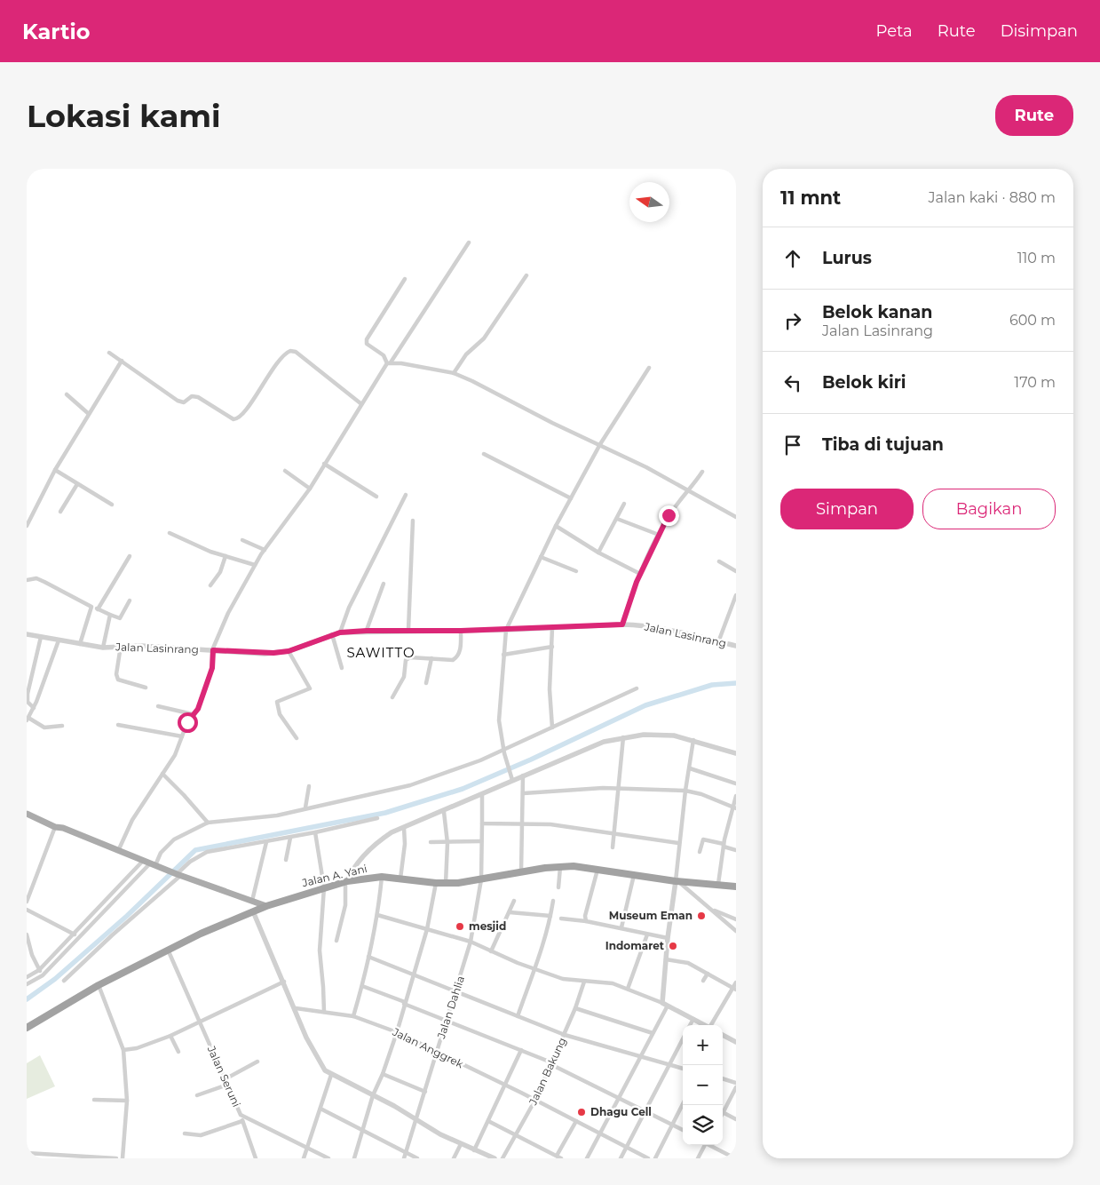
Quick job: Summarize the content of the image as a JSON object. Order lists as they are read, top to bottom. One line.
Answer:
{"streets":{"highway":["Jalan A. Yani"],"street":["Jalan Lasinrang","Jalan Dahlia","Jalan Anggrek","Jalan Bakung","Jalan Seruni"]},"crossings":[["Jalan A. Yani","Jalan Dahlia"],["Jalan A. Yani","Jalan Seruni"],["Jalan Dahlia","Jalan Anggrek"],["Jalan Anggrek","Jalan Bakung"]],"districts":["SAWITTO"],"places":["Museum Eman","mesjid","Indomaret","Dhagu Cell"],"north":"left","page":{"header":"Kartio","nav":["Peta","Rute","Disimpan"],"buttons":["Rute",["Simpan","Bagikan"]],"title":"Lokasi kami","heading":["11 mnt","Jalan kaki · 880 m"],"list":[["Lurus","110 m"],["Belok kanan","Jalan Lasinrang","600 m"],["Belok kiri","170 m"],"Tiba di tujuan"],"map_buttons":["+","−"]}}
